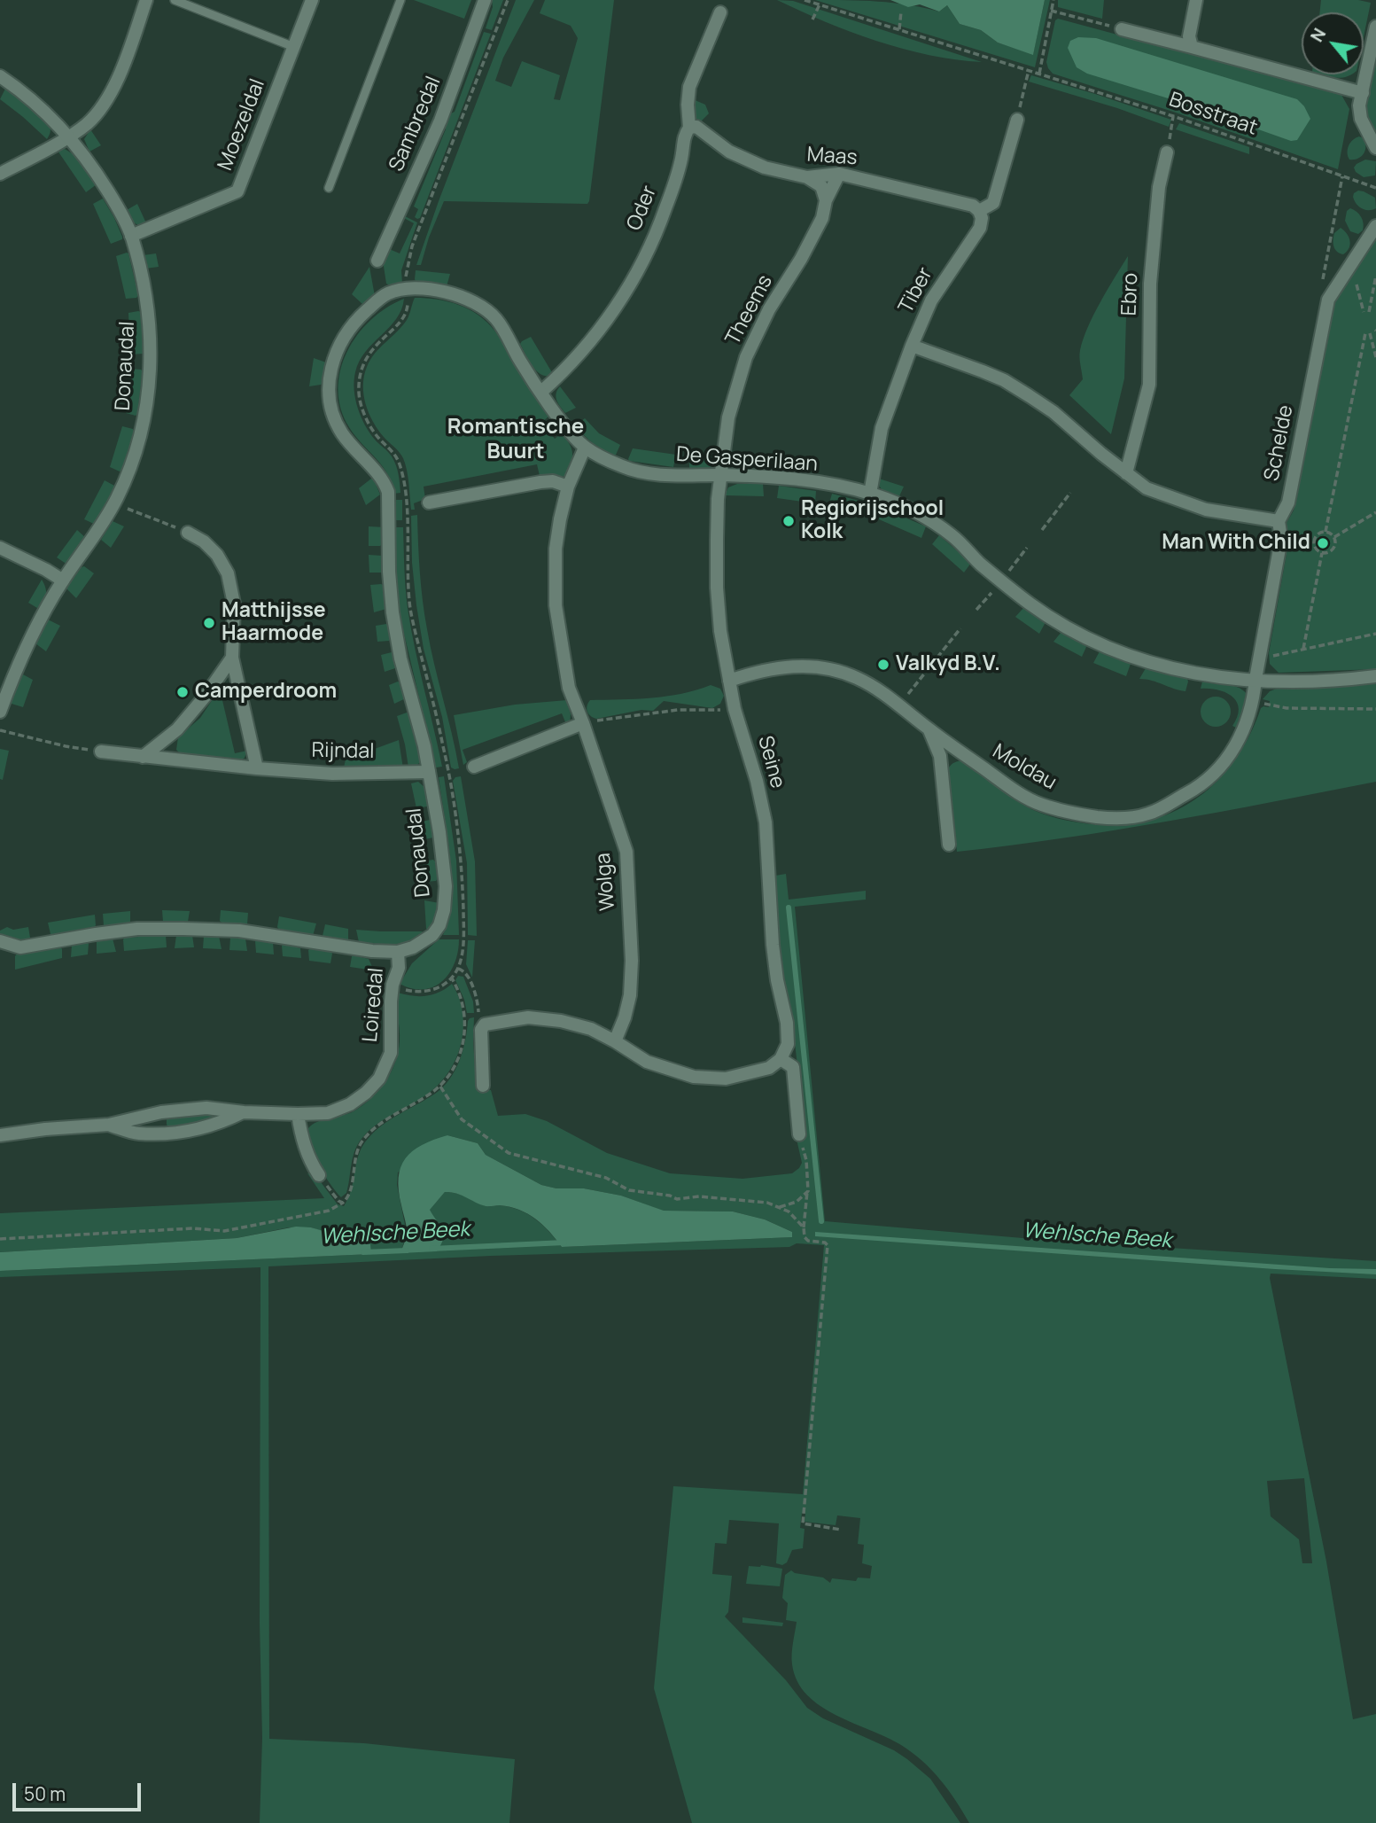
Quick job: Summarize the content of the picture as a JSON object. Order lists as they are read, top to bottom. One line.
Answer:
{"streets":{"street":["Sambredal","Moezeldal","Maas","Oder","Tiber","Ebro","Theems","Donaudal","Schelde","De Gasperilaan","Rijndal","Seine","Moldau","Wolga","Loiredal"],"path":["Bosstraat"]},"crossings":[["Moezeldal","Donaudal"],["Maas","Oder"],["Maas","Tiber"],["Maas","Theems"],["Oder","De Gasperilaan"],["Tiber","De Gasperilaan"],["Theems","De Gasperilaan"],["Theems","Seine"],["Donaudal","De Gasperilaan"],["Donaudal","Rijndal"],["Donaudal","Loiredal"],["Schelde","De Gasperilaan"],["Schelde","Moldau"],["De Gasperilaan","Seine"],["De Gasperilaan","Moldau"],["De Gasperilaan","Wolga"],["Seine","Moldau"]],"districts":["Romantische Buurt"],"water":["Wehlsche Beek"],"places":["Regiorijschool Kolk","Man With Child","Matthijsse Haarmode","Valkyd B.V.","Camperdroom"],"scale_bar":"50 m","north":"top left"}
